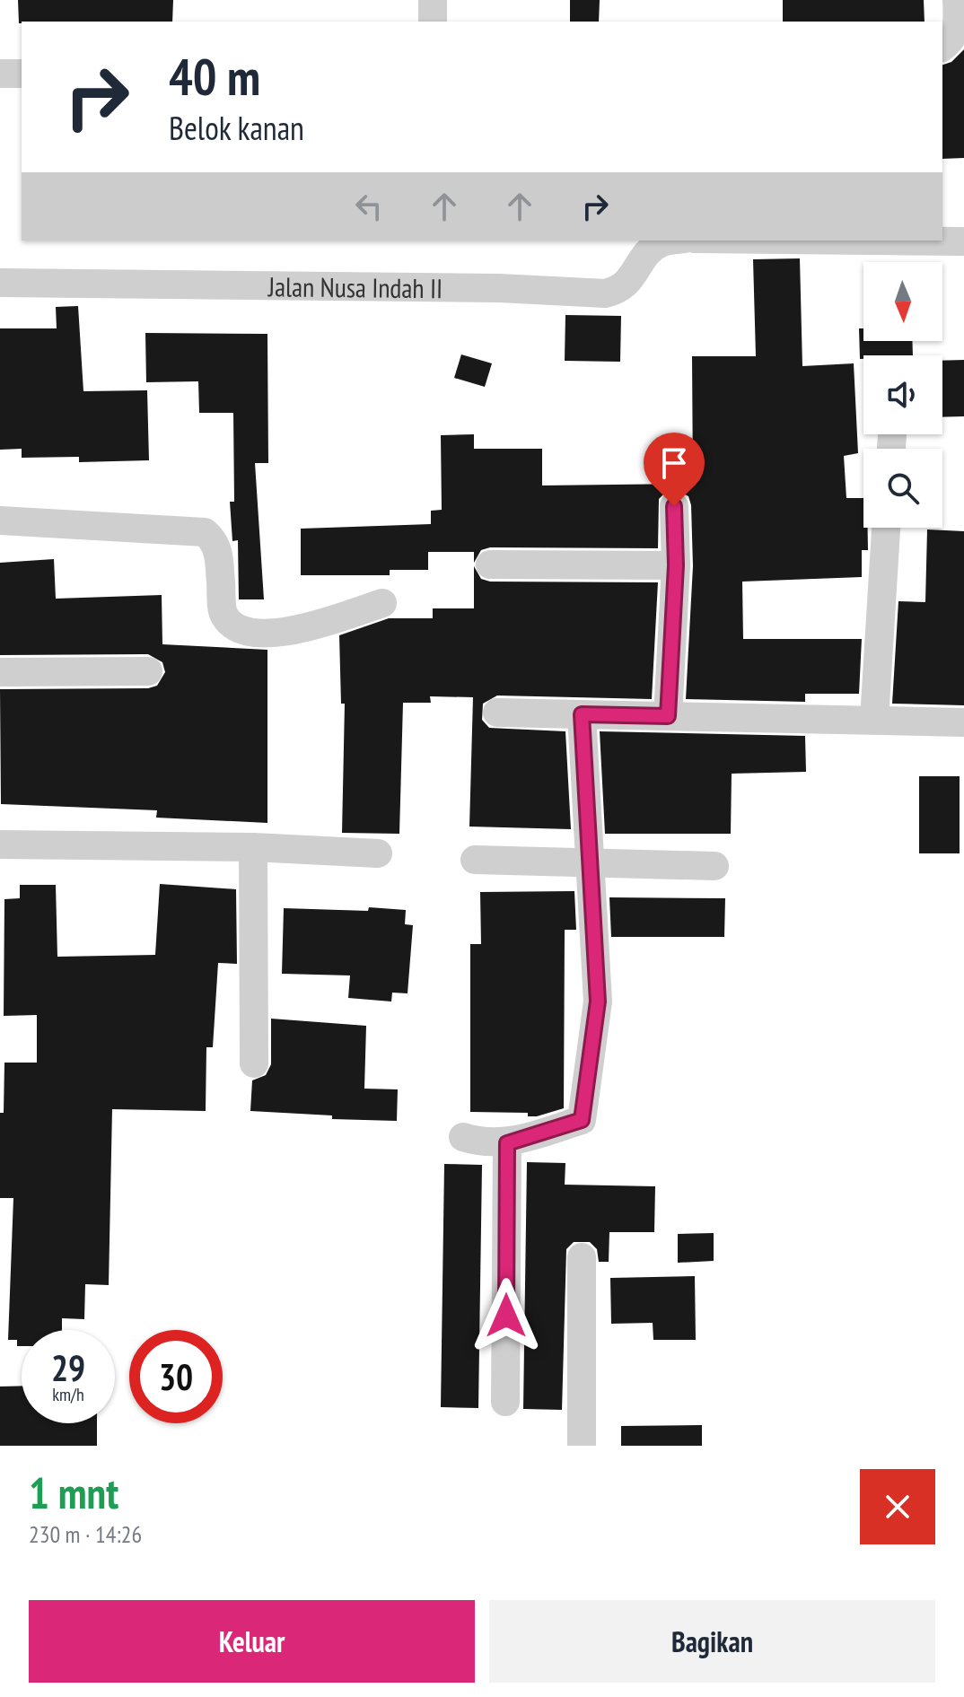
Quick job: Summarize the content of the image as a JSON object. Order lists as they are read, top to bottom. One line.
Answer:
{"streets":{"street":["Jalan Nusa Indah II"]},"north":"bottom","page":{"turn":["40 m","Belok kanan"],"speed":"29 km/h","limit":"30","heading":["1 mnt","230 m · 14:26"],"buttons":["Keluar","Bagikan"]}}
